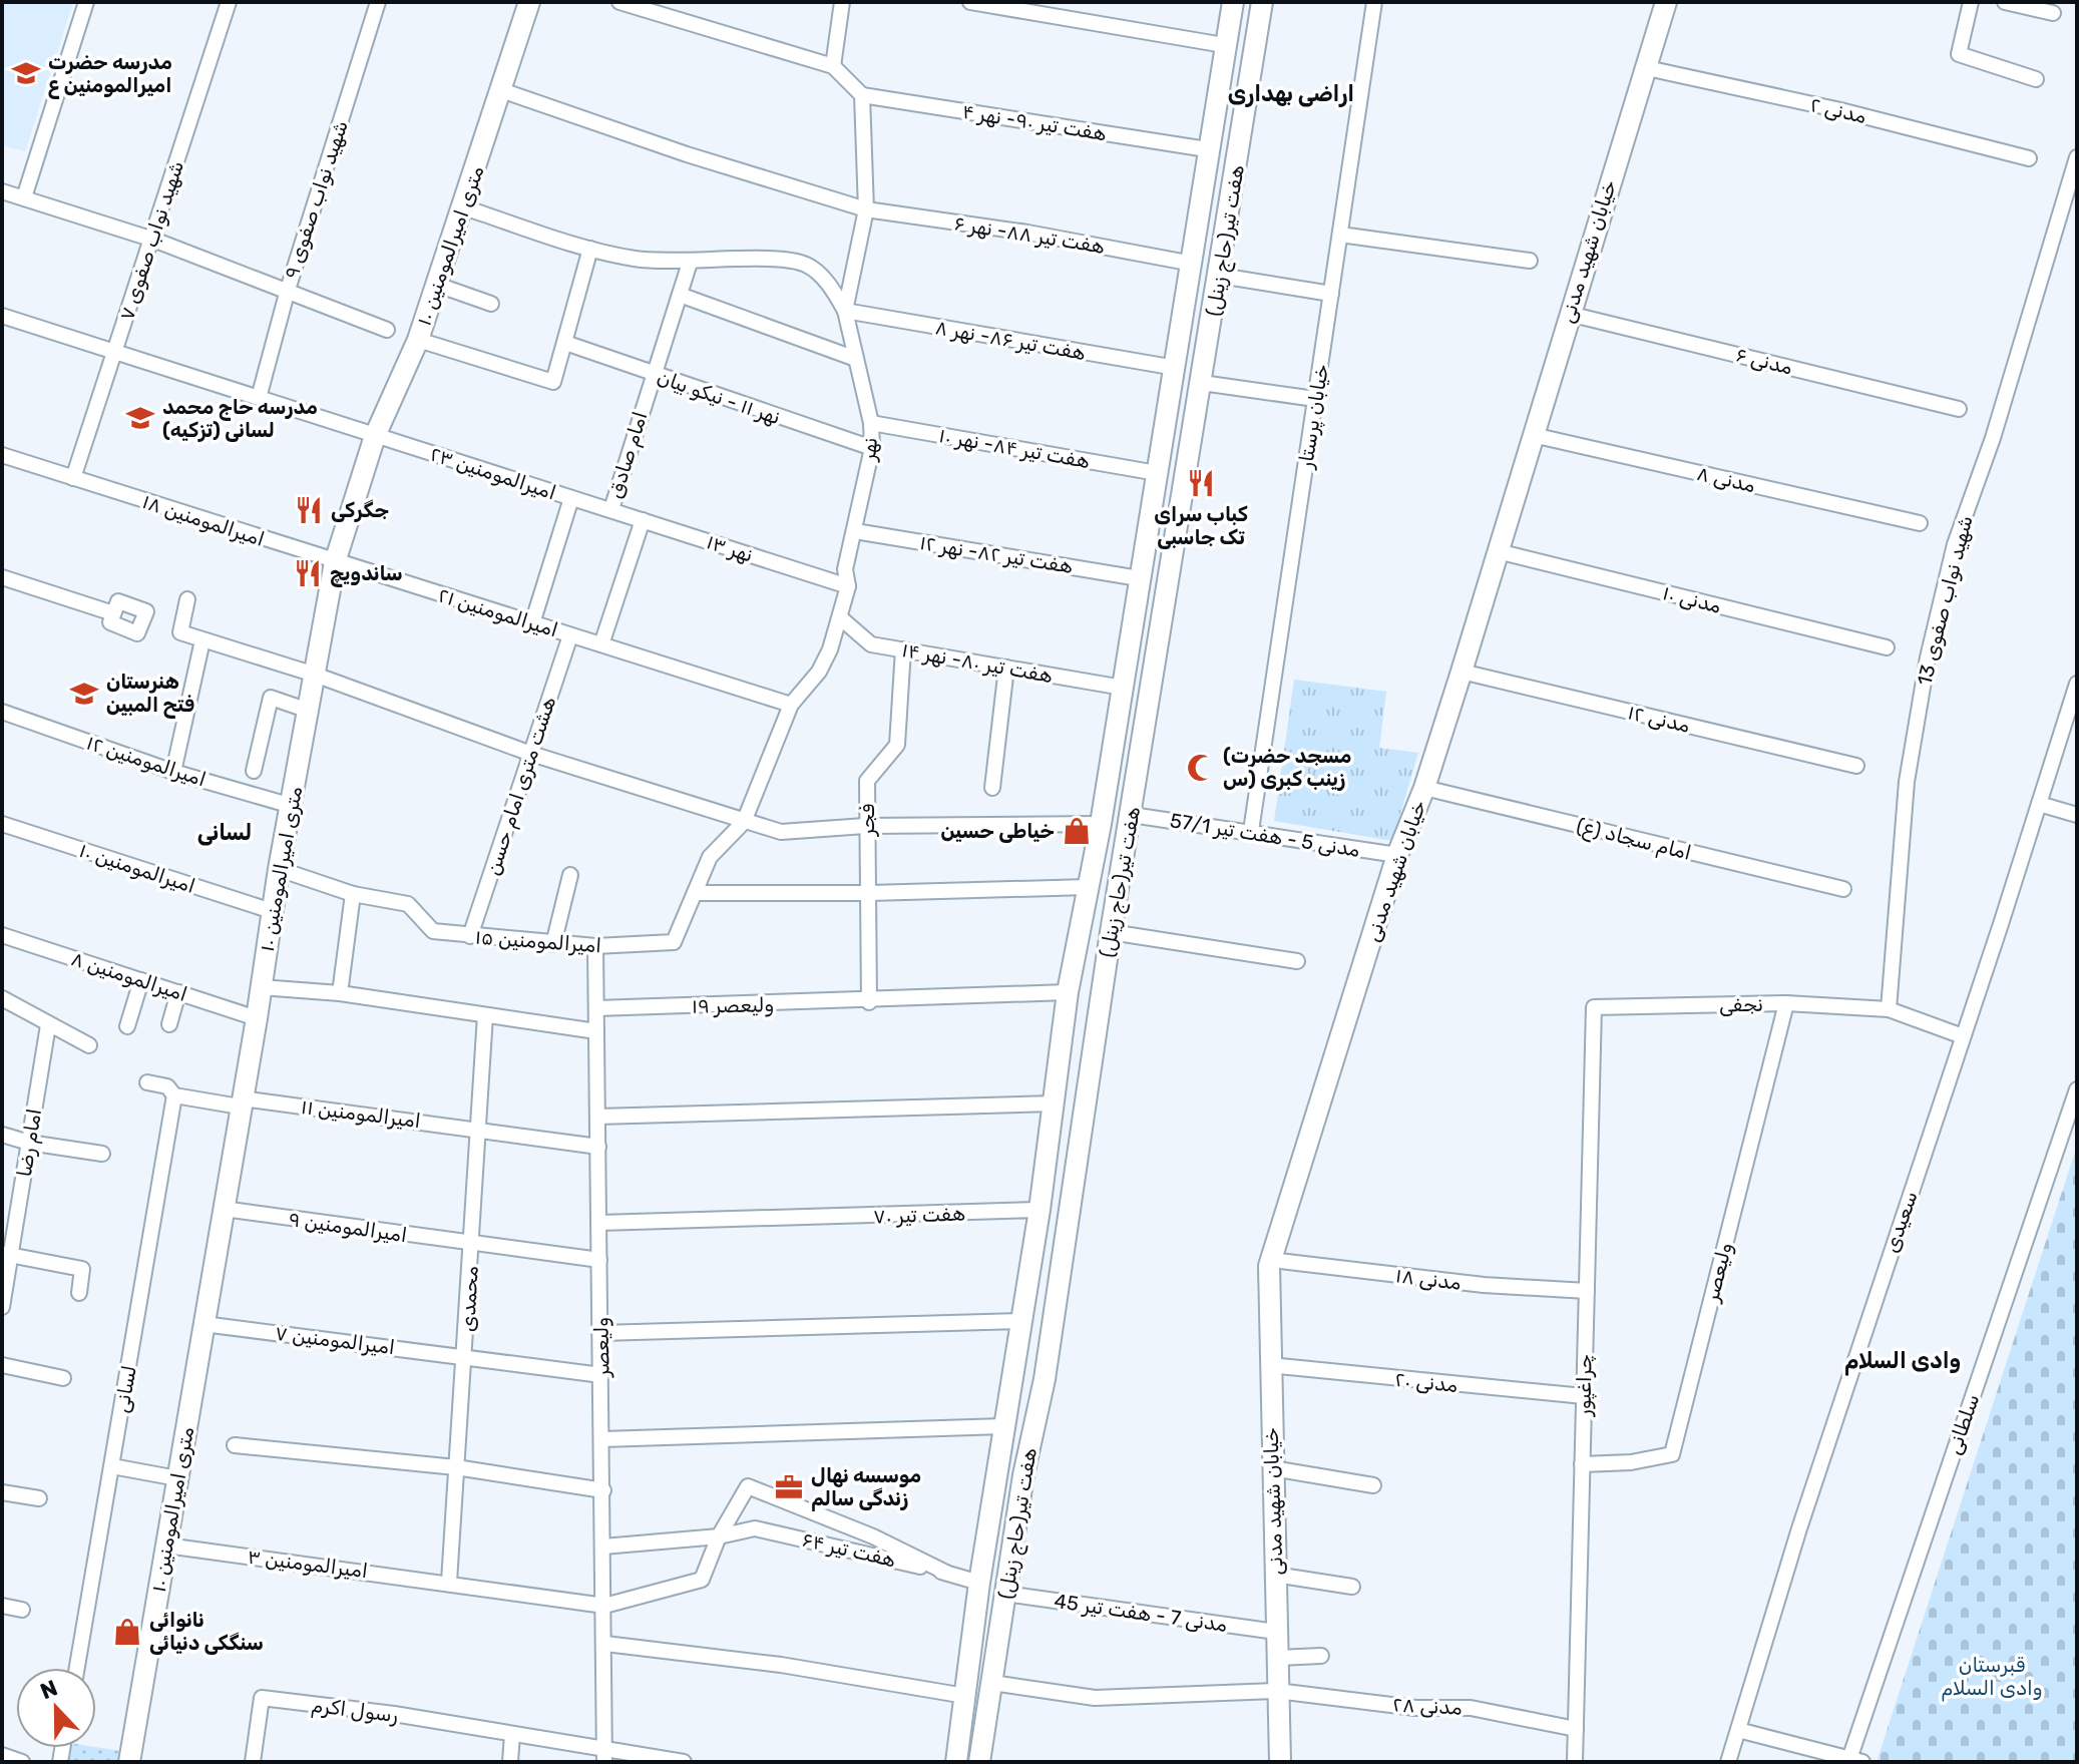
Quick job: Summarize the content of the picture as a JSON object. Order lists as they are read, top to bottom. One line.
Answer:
{"streets":{"street":["مدنی ۲","هفت تیر ۹۰- نهر ۴","شهید نواب صفوی ۹","هفت تیر ۸۸- نهر ۶","شهید نواب صفوی ۷","هفت تیر(حاج زینل)","۱۰ متری امیرالمومنین","خیابان شهید مدنی","هفت تیر ۸۶- نهر ۸","مدنی ۶","نهر ۱۱ - نیکو بیان","خیابان پرستار","هفت تیر ۸۴- نهر ۱۰","نهر","امام صادق","امیرالمومنین ۲۳","مدنی ۸","امیرالمومنین ۱۸","نهر ۱۳","هفت تیر ۸۲- نهر ۱۲","مدنی ۱۰","شهید نواب صفوی 13","امیرالمومنین ۲۱","هفت تیر ۸۰- نهر ۱۴","مدنی ۱۲","امیرالمومنین ۱۲","هشت متری امام حسن","فجر","مدنی 5 - هفت تیر 57/1","امام سجاد (ع)","امیرالمومنین ۱۰","امیرالمومنین ۱۵","امیرالمومنین ۸","نجفی","ولیعصر ۱۹","امیرالمومنین ۱۱","امام رضا","هفت تیر ۷۰","سعیدی","امیرالمومنین ۹","ولیعصر","مدنی ۱۸","محمدی","امیرالمومنین ۷","مدنی ۲۰","چراغپور","لسانی","سلطانی","هفت تیر ۶۴","امیرالمومنین ۳","مدنی 7 - هفت تیر 45","مدنی ۲۸","رسول اکرم"]},"crossings":[["مدنی ۲","خیابان شهید مدنی"],["هفت تیر ۹۰- نهر ۴","هفت تیر(حاج زینل)"],["هفت تیر ۹۰- نهر ۴","نهر"],["شهید نواب صفوی ۹","امیرالمومنین ۲۳"],["هفت تیر ۸۸- نهر ۶","هفت تیر(حاج زینل)"],["هفت تیر ۸۸- نهر ۶","۱۰ متری امیرالمومنین"],["هفت تیر ۸۸- نهر ۶","نهر"],["شهید نواب صفوی ۷","امیرالمومنین ۲۳"],["شهید نواب صفوی ۷","امیرالمومنین ۱۸"],["هفت تیر(حاج زینل)","هفت تیر ۸۶- نهر ۸"],["هفت تیر(حاج زینل)","هفت تیر ۸۴- نهر ۱۰"],["هفت تیر(حاج زینل)","هفت تیر ۸۲- نهر ۱۲"],["هفت تیر(حاج زینل)","هفت تیر ۸۰- نهر ۱۴"],["هفت تیر(حاج زینل)","مدنی 5 - هفت تیر 57/1"],["هفت تیر(حاج زینل)","ولیعصر ۱۹"],["هفت تیر(حاج زینل)","هفت تیر ۷۰"],["هفت تیر(حاج زینل)","هفت تیر ۶۴"],["هفت تیر(حاج زینل)","مدنی 7 - هفت تیر 45"],["هفت تیر(حاج زینل)","مدنی ۲۸"],["۱۰ متری امیرالمومنین","امیرالمومنین ۲۳"],["۱۰ متری امیرالمومنین","امیرالمومنین ۱۸"],["۱۰ متری امیرالمومنین","امیرالمومنین ۲۱"],["۱۰ متری امیرالمومنین","امیرالمومنین ۱۲"],["۱۰ متری امیرالمومنین","امیرالمومنین ۱۰"],["۱۰ متری امیرالمومنین","امیرالمومنین ۱۵"],["۱۰ متری امیرالمومنین","امیرالمومنین ۸"],["۱۰ متری امیرالمومنین","امیرالمومنین ۱۱"],["۱۰ متری امیرالمومنین","امیرالمومنین ۹"],["۱۰ متری امیرالمومنین","امیرالمومنین ۷"],["۱۰ متری امیرالمومنین","امیرالمومنین ۳"],["خیابان شهید مدنی","مدنی ۶"],["خیابان شهید مدنی","مدنی ۸"],["خیابان شهید مدنی","مدنی ۱۰"],["خیابان شهید مدنی","مدنی ۱۲"],["خیابان شهید مدنی","مدنی 5 - هفت تیر 57/1"],["خیابان شهید مدنی","امام سجاد (ع)"],["خیابان شهید مدنی","مدنی ۱۸"],["خیابان شهید مدنی","مدنی ۲۰"],["خیابان شهید مدنی","مدنی 7 - هفت تیر 45"],["خیابان شهید مدنی","مدنی ۲۸"],["هفت تیر ۸۶- نهر ۸","نهر"],["نهر ۱۱ - نیکو بیان","نهر"],["نهر ۱۱ - نیکو بیان","امام صادق"],["خیابان پرستار","مدنی 5 - هفت تیر 57/1"],["هفت تیر ۸۴- نهر ۱۰","نهر"],["نهر","نهر ۱۳"],["نهر","هفت تیر ۸۲- نهر ۱۲"],["نهر","امیرالمومنین ۲۱"],["نهر","هفت تیر ۸۰- نهر ۱۴"],["نهر","امیرالمومنین ۱۵"],["امام صادق","امیرالمومنین ۲۳"],["امام صادق","نهر ۱۳"],["امیرالمومنین ۲۳","نهر ۱۳"],["امیرالمومنین ۱۸","امیرالمومنین ۲۱"],["شهید نواب صفوی 13","نجفی"],["امیرالمومنین ۲۱","هشت متری امام حسن"],["هفت تیر ۸۰- نهر ۱۴","فجر"],["هشت متری امام حسن","امیرالمومنین ۱۵"],["فجر","ولیعصر ۱۹"],["امیرالمومنین ۱۵","ولیعصر"],["نجفی","سعیدی"],["نجفی","ولیعصر"],["نجفی","چراغپور"],["ولیعصر ۱۹","ولیعصر"],["امیرالمومنین ۱۱","ولیعصر"],["امیرالمومنین ۱۱","محمدی"],["امیرالمومنین ۱۱","لسانی"],["هفت تیر ۷۰","ولیعصر"],["امیرالمومنین ۹","ولیعصر"],["امیرالمومنین ۹","محمدی"],["ولیعصر","امیرالمومنین ۷"],["ولیعصر","چراغپور"],["ولیعصر","هفت تیر ۶۴"],["ولیعصر","امیرالمومنین ۳"],["مدنی ۱۸","چراغپور"],["محمدی","امیرالمومنین ۷"],["محمدی","امیرالمومنین ۳"],["مدنی ۲۰","چراغپور"],["چراغپور","مدنی ۲۸"]],"districts":["اراضی بهداری","لسانی","وادی السلام"],"parks":["قبرستان وادی السلام"],"places":{"school or university":["مدرسه حضرت امیرالمومنین ع","مدرسه حاج محمد لسانی (تزکیه)","هنرستان فتح المبین"],"restaurant":["کباب سرای تک جاسبی","جگرکی","ساندویچ"],"mosque":["(مسجد حضرت زینب کبری (س"],"shop":["خیاطی حسین","نانوائی سنگکی دنیائی"],"office":["موسسه نهال زندگی سالم"]},"north":"top"}
